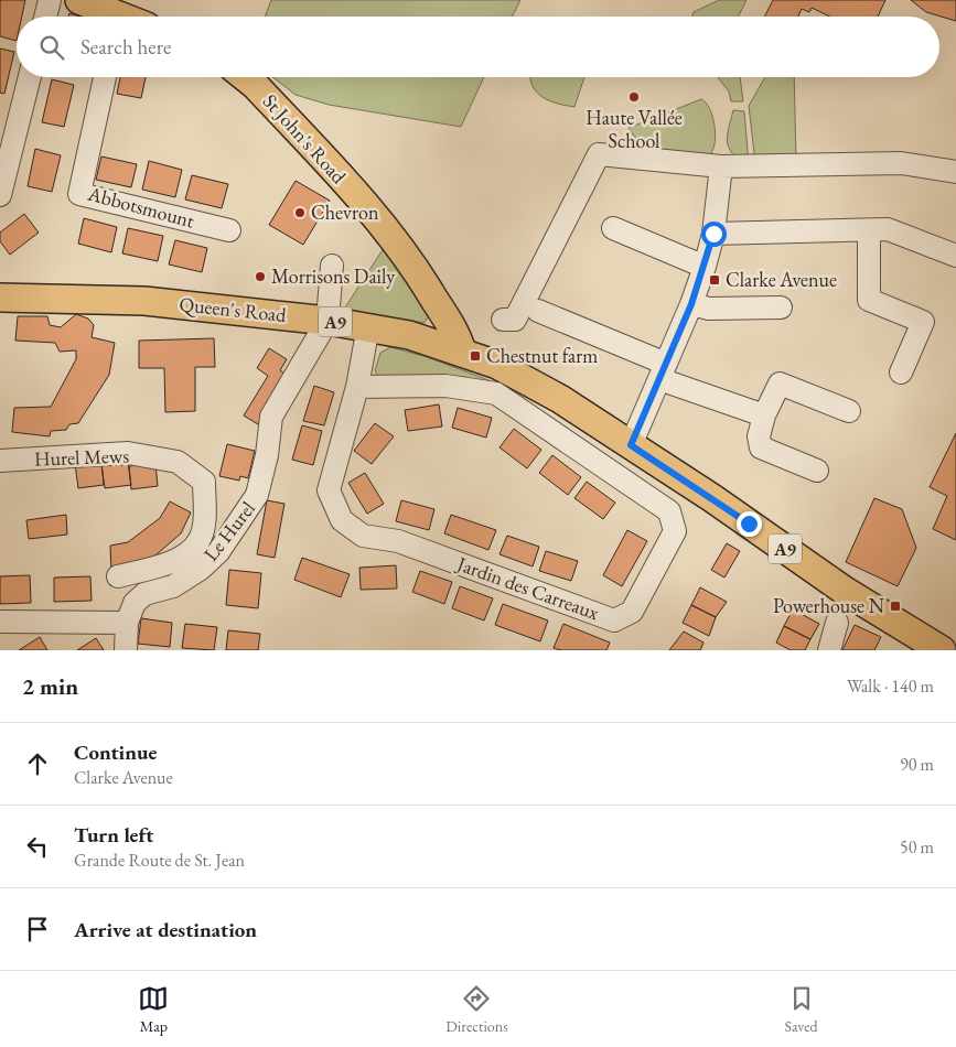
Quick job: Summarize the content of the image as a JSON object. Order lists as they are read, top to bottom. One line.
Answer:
{"streets":{"main road":["St John's Road","Queen's Road","A9"],"street":["Abbotsmount","Hurel Mews","Le Hurel","Jardin des Carreaux"]},"crossings":[["St John's Road","Queen's Road"],["St John's Road","A9"],["Queen's Road","A9"],["Queen's Road","Le Hurel"],["Queen's Road","Jardin des Carreaux"]],"places":{"other":["Haute Vallée School","Chevron","Morrisons Daily"],"transit":["Clarke Avenue","Chestnut farm","Powerhouse N"]},"page":{"search":"Search here","heading":["2 min","Walk · 140 m"],"list":[["Continue","Clarke Avenue","90 m"],["Turn left","Grande Route de St. Jean","50 m"],"Arrive at destination"],"nav":["Map","Directions","Saved"]}}
